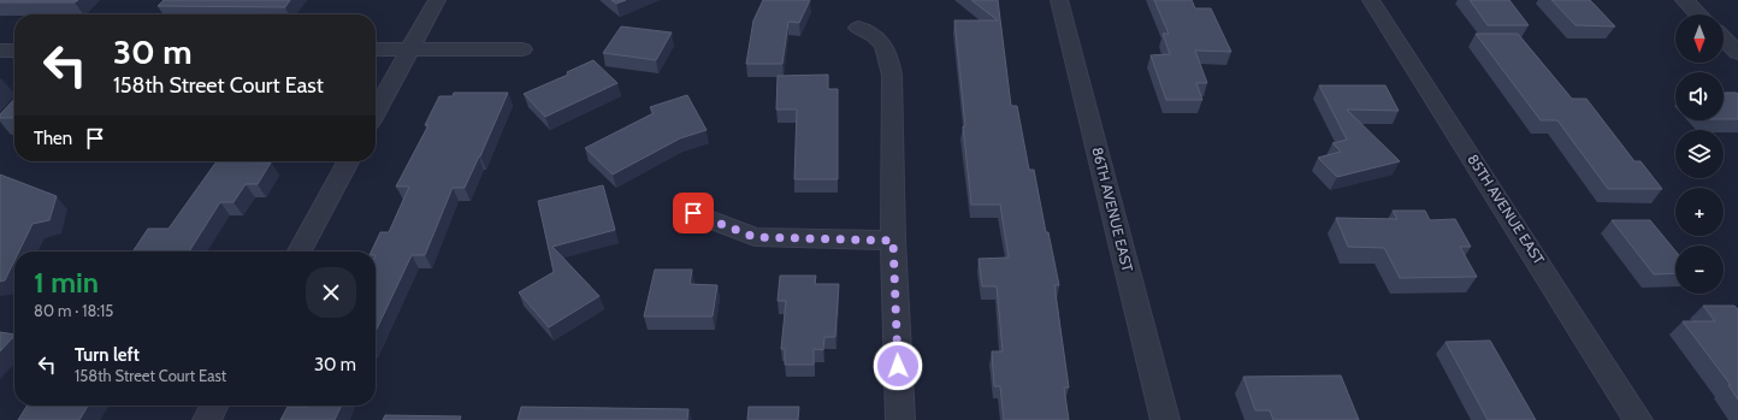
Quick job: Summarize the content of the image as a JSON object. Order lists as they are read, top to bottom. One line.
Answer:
{"streets":{"street":["86TH AVENUE EAST","85TH AVENUE EAST"]},"north":"bottom","page":{"map_buttons":["+","−"],"turn":["30 m","158th Street Court East"],"then":"Then","heading":["1 min","80 m · 18:15"],"list":[{"name":"Turn left","note":"158th Street Court East","value":"30 m"}]}}
